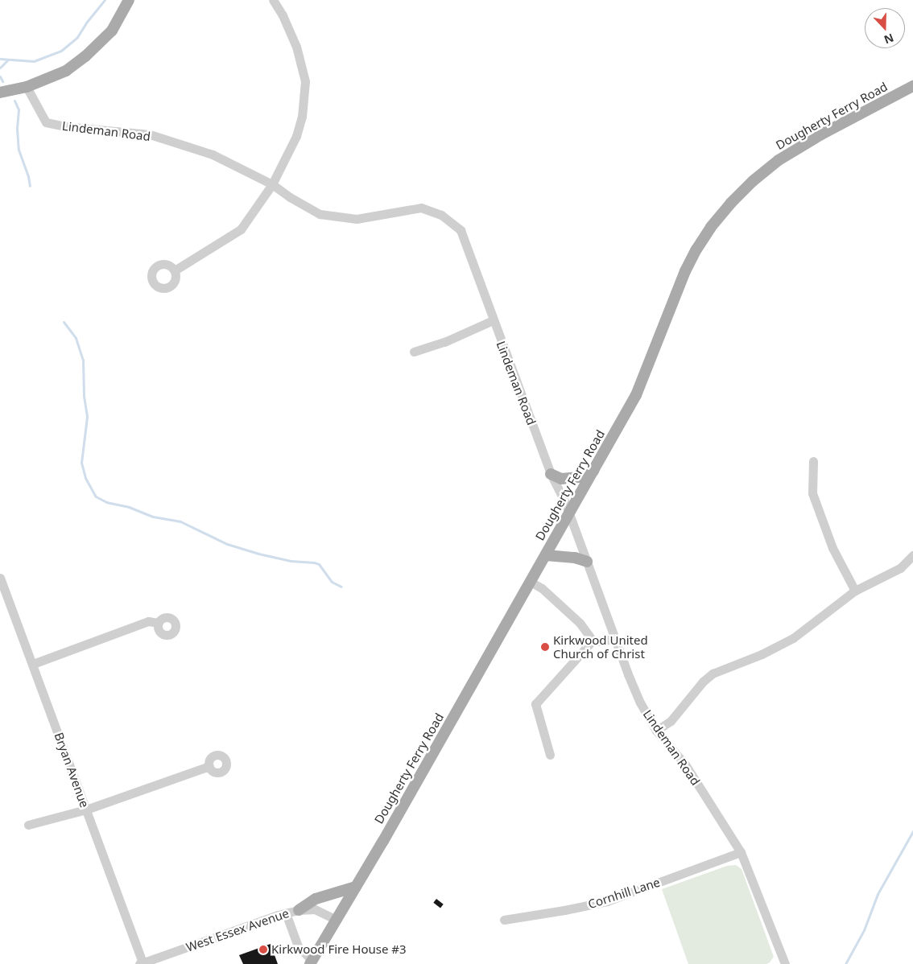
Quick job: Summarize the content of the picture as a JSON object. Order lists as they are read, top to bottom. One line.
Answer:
{"streets":{"main road":["Dougherty Ferry Road"],"street":["Lindeman Road","Bryan Avenue","Cornhill Lane","West Essex Avenue"]},"crossings":[["Dougherty Ferry Road","Lindeman Road"],["Dougherty Ferry Road","West Essex Avenue"],["Lindeman Road","Cornhill Lane"],["Bryan Avenue","West Essex Avenue"]],"places":["Kirkwood United Church of Christ","Kirkwood Fire House #3"],"north":"bottom"}
